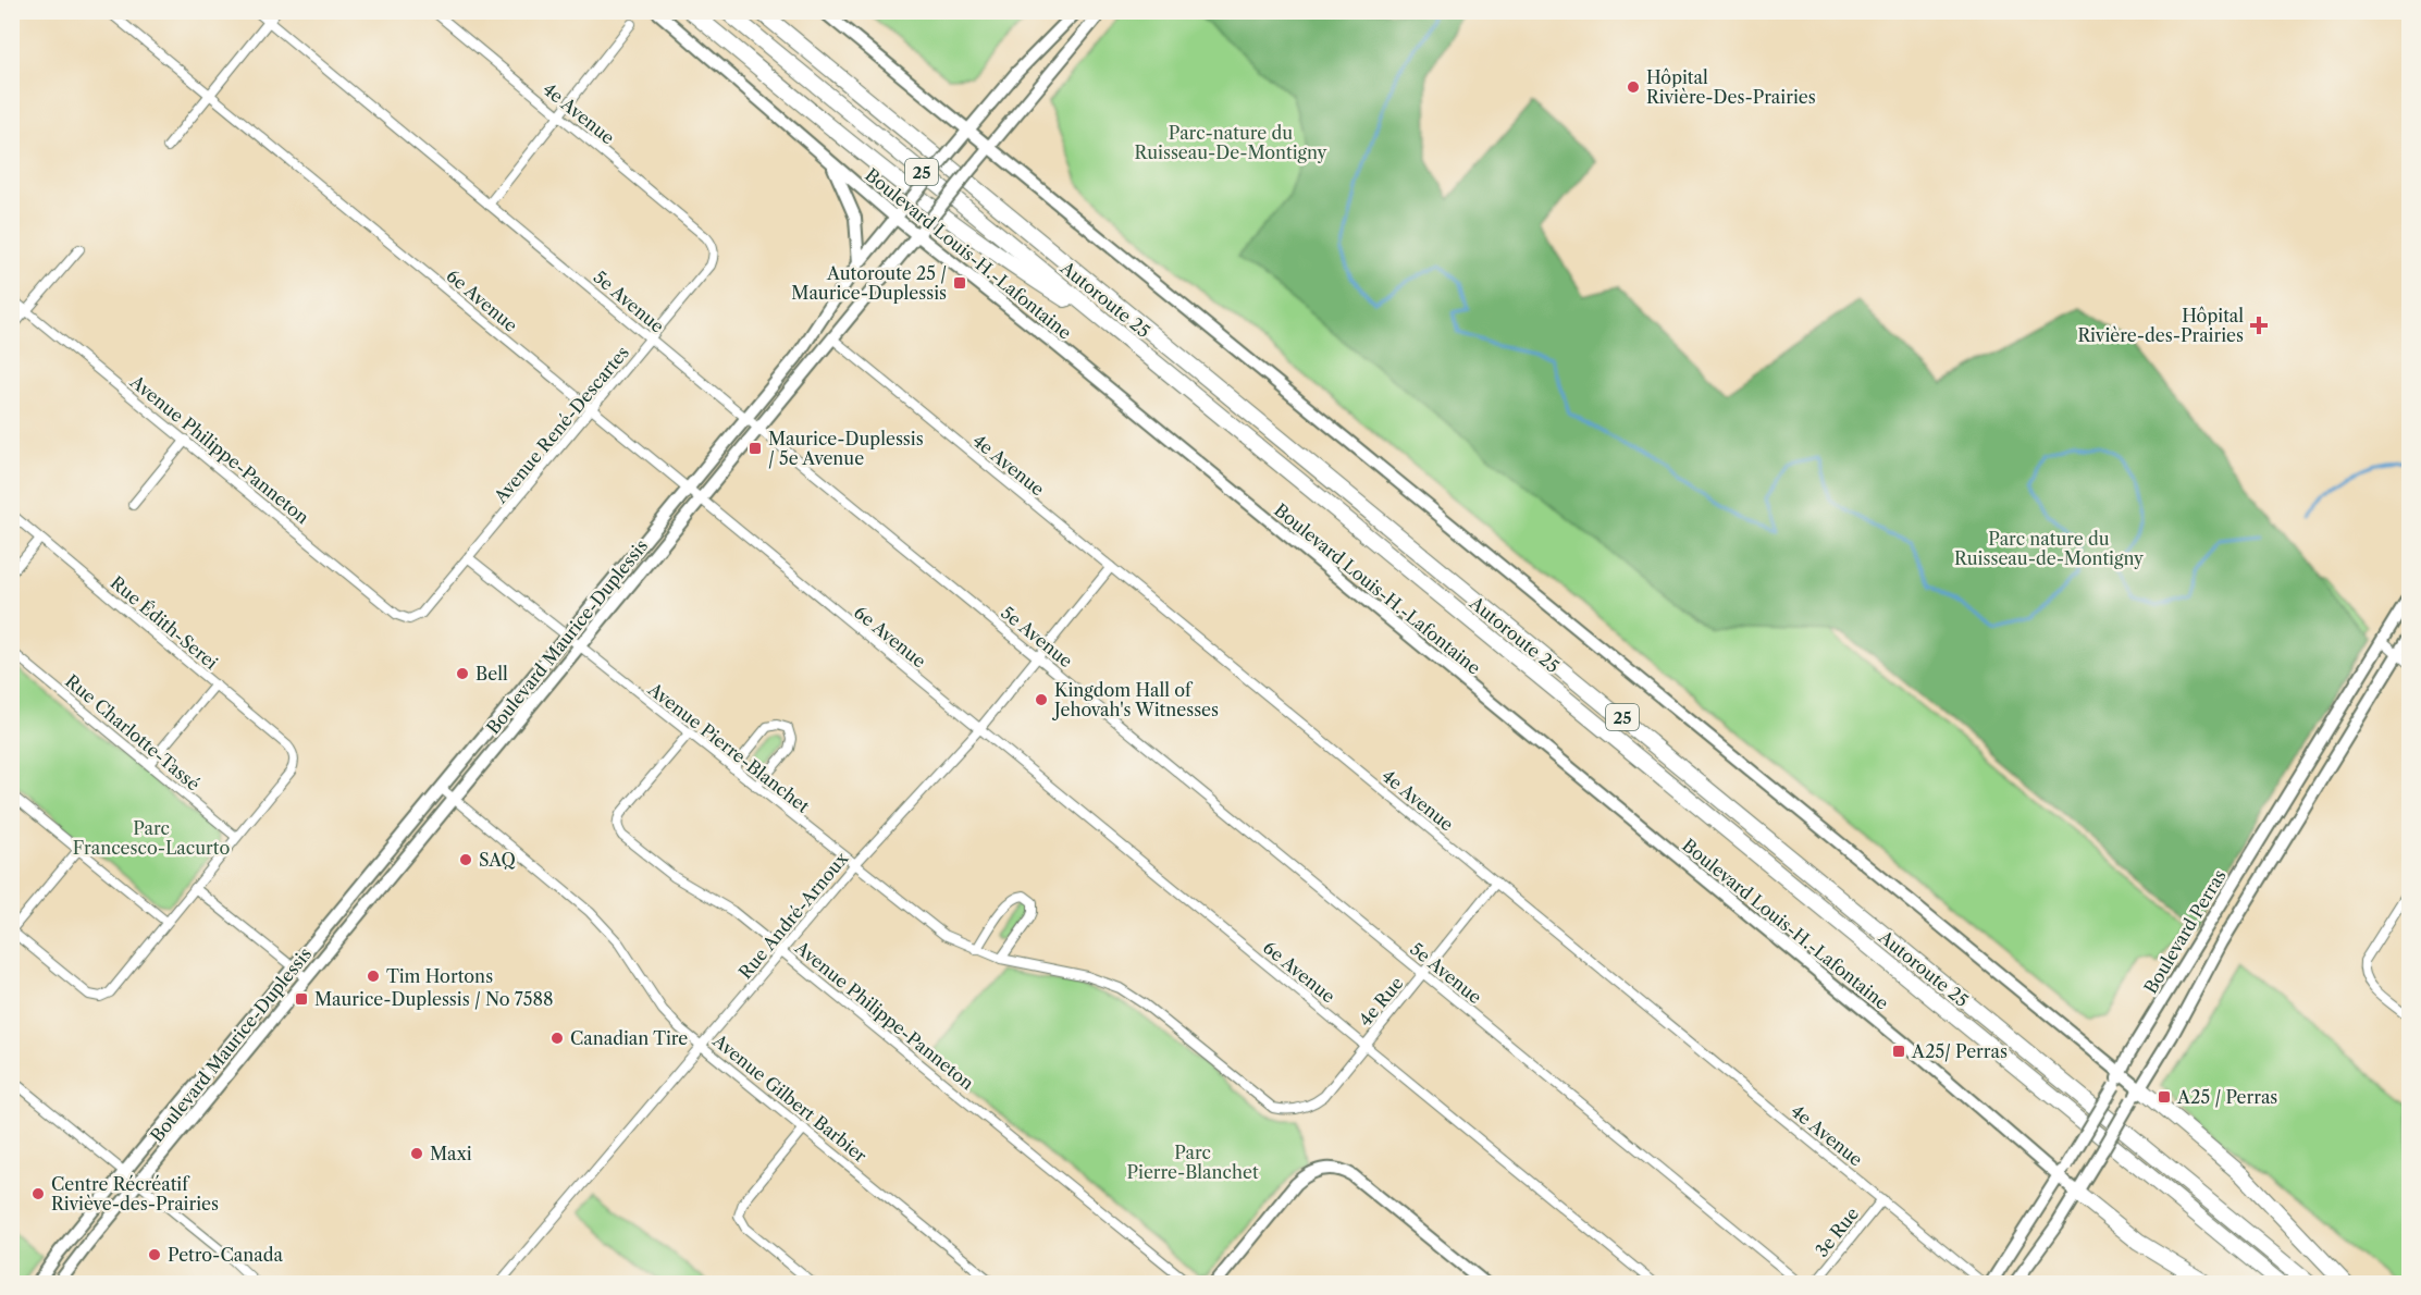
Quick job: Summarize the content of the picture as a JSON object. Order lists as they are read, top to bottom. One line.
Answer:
{"streets":{"highway":["25","Autoroute 25"],"main road":["Boulevard Louis-H.-Lafontaine","Boulevard Maurice-Duplessis","Boulevard Perras"],"street":["4e Avenue","6e Avenue","5e Avenue","Avenue René-Descartes","Avenue Philippe-Panneton","Rue Édith-Serei","Rue Charlotte-Tassé","Avenue Pierre-Blanchet","Rue André-Arnoux","4e Rue","Avenue Gilbert Barbier","3e Rue"]},"crossings":[["4e Avenue","Avenue René-Descartes"],["4e Avenue","Boulevard Maurice-Duplessis"],["4e Avenue","Rue André-Arnoux"],["4e Avenue","4e Rue"],["4e Avenue","3e Rue"],["Boulevard Louis-H.-Lafontaine","Boulevard Maurice-Duplessis"],["Boulevard Louis-H.-Lafontaine","Boulevard Perras"],["6e Avenue","Avenue René-Descartes"],["6e Avenue","Boulevard Maurice-Duplessis"],["6e Avenue","Rue André-Arnoux"],["6e Avenue","4e Rue"],["5e Avenue","Avenue René-Descartes"],["5e Avenue","Boulevard Maurice-Duplessis"],["5e Avenue","Rue André-Arnoux"],["5e Avenue","4e Rue"],["Avenue René-Descartes","Avenue Philippe-Panneton"],["Avenue René-Descartes","Avenue Pierre-Blanchet"],["Avenue Philippe-Panneton","Avenue Pierre-Blanchet"],["Avenue Philippe-Panneton","Rue André-Arnoux"],["Rue Édith-Serei","Rue Charlotte-Tassé"],["Boulevard Maurice-Duplessis","Avenue Pierre-Blanchet"],["Boulevard Maurice-Duplessis","Avenue Gilbert Barbier"],["Avenue Pierre-Blanchet","Rue André-Arnoux"],["Avenue Pierre-Blanchet","4e Rue"],["Rue André-Arnoux","Avenue Gilbert Barbier"]],"parks":["Parc-nature du Ruisseau-De-Montigny","Parc nature du Ruisseau-de-Montigny","Parc Francesco-Lacurto","Parc Pierre-Blanchet"],"places":{"other":["Hôpital Rivière-Des-Prairies","Bell","Kingdom Hall of Jehovah's Witnesses","SAQ","Tim Hortons","Canadian Tire","Maxi","Centre Récréatif Riviève-des-Prairies","Petro-Canada"],"transit":["Autoroute 25 / Maurice-Duplessis","Maurice-Duplessis / 5e Avenue","Maurice-Duplessis / No 7588","A25/ Perras","A25 / Perras"],"health":["Hôpital Rivière-des-Prairies"]}}
